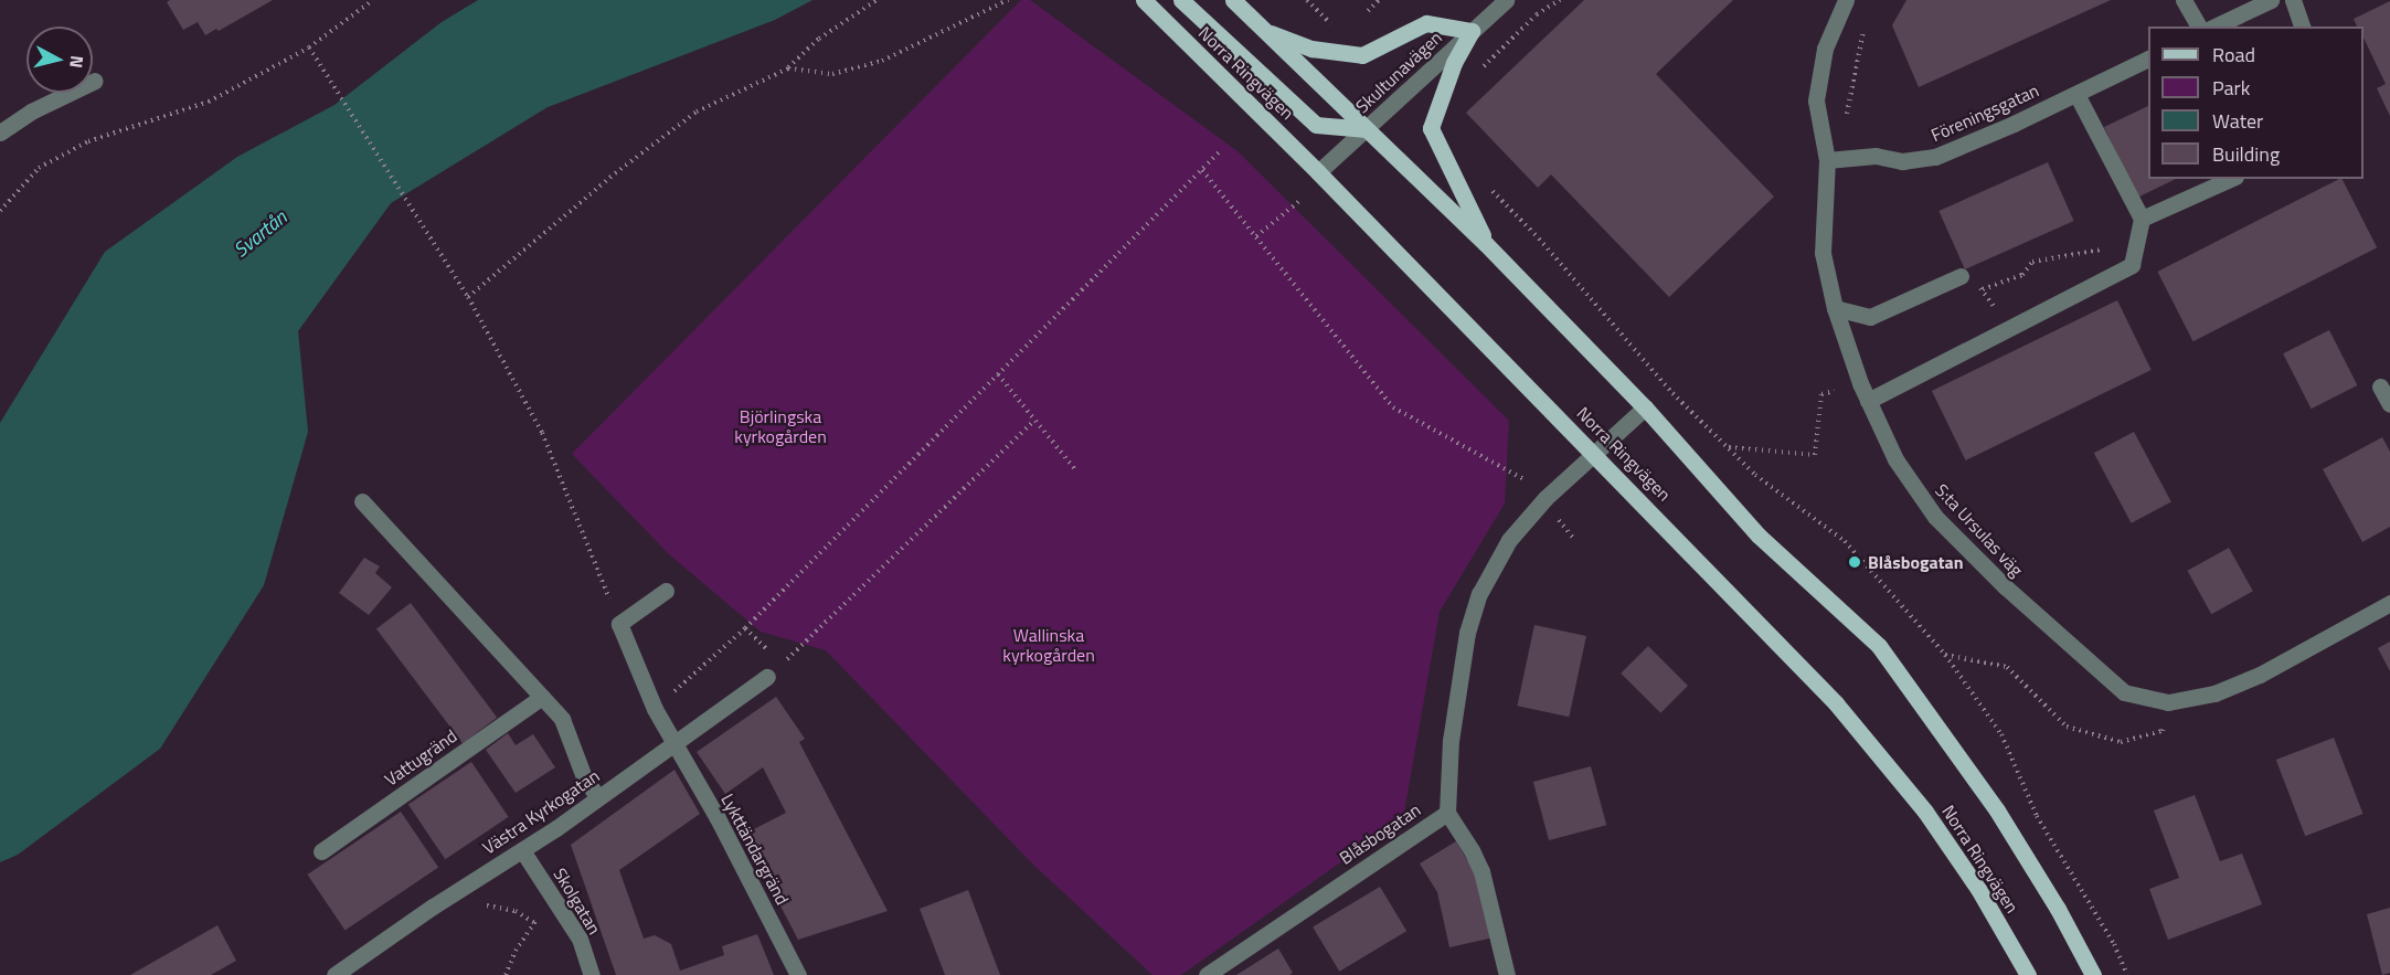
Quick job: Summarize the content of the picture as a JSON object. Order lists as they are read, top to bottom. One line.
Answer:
{"streets":{"main road":["Norra Ringvägen"],"street":["Skultunavägen","Föreningsgatan","S:ta Ursulas väg","Vattugränd","Västra Kyrkogatan","Blåsbogatan","Lykttändargränd","Skolgatan"]},"crossings":[["Skultunavägen","Norra Ringvägen"],["Norra Ringvägen","Blåsbogatan"],["Föreningsgatan","S:ta Ursulas väg"],["Västra Kyrkogatan","Lykttändargränd"],["Västra Kyrkogatan","Skolgatan"]],"water":["Svartån"],"parks":["Björlingska kyrkogården","Wallinska kyrkogården"],"places":["Blåsbogatan"],"legend":["Road","Park","Water","Building"],"north":"right"}
